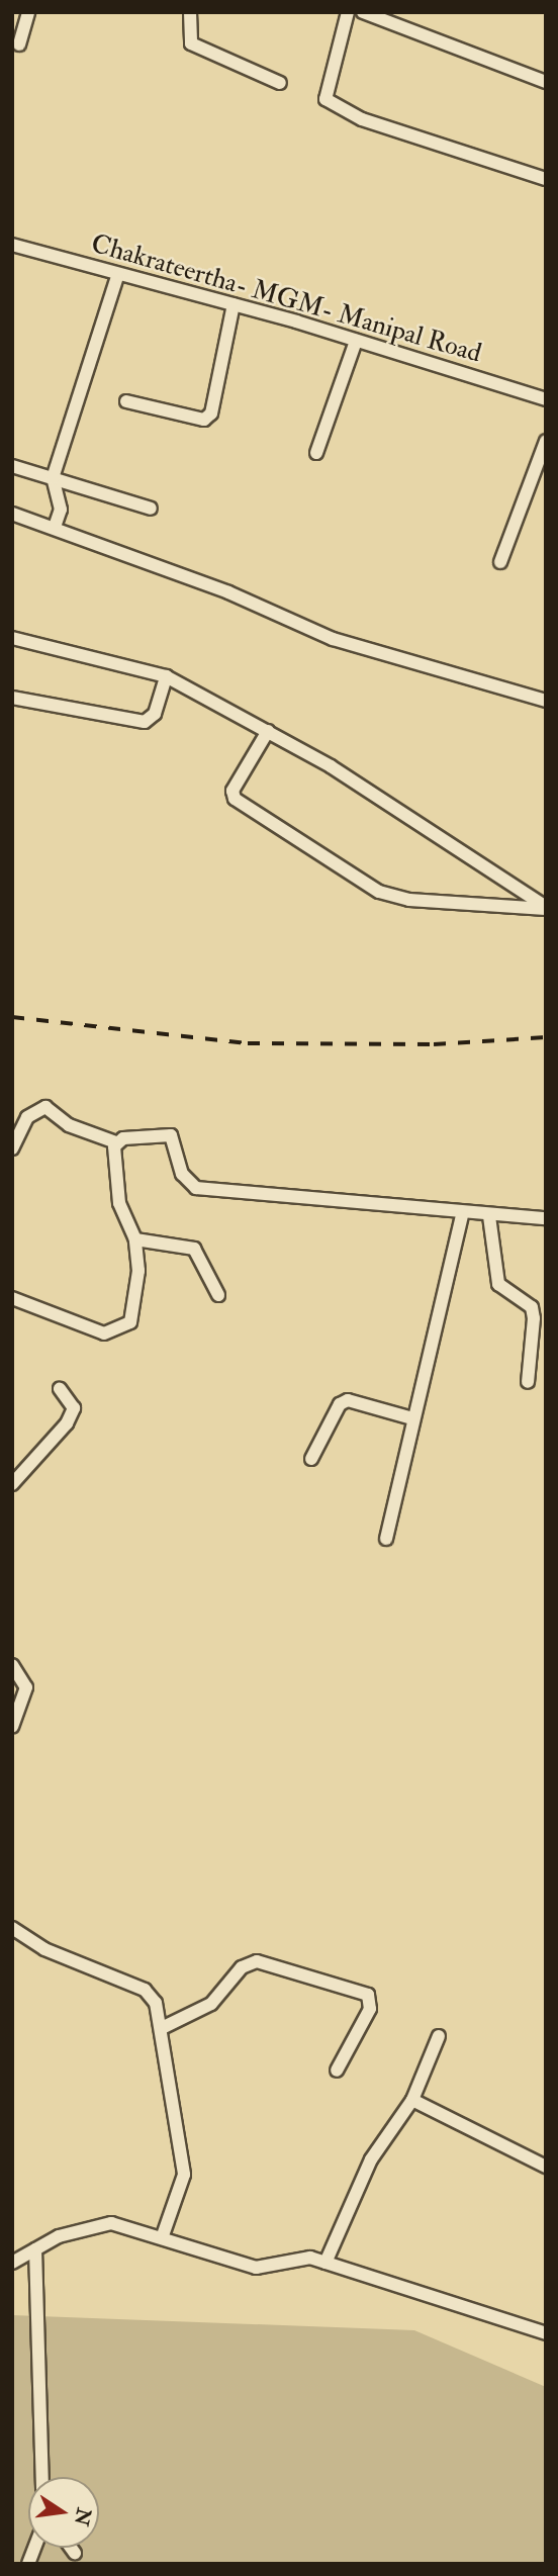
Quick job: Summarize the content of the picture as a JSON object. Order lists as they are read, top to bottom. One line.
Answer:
{"streets":{"street":["Chakrateertha- MGM- Manipal Road"]},"north":"right"}
